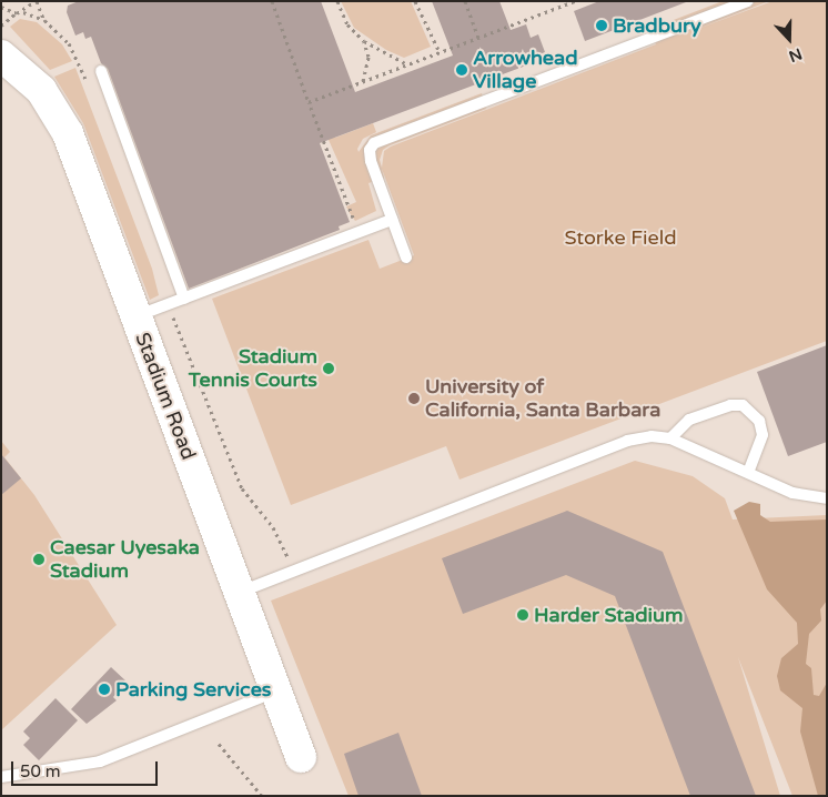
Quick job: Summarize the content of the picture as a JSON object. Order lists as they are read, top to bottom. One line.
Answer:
{"streets":{"street":["Stadium Road"]},"parks":["Storke Field"],"places":["Bradbury","Arrowhead Village","Stadium Tennis Courts","University of California, Santa Barbara","Caesar Uyesaka Stadium","Harder Stadium","Parking Services"],"scale_bar":"50 m","north":"bottom"}
